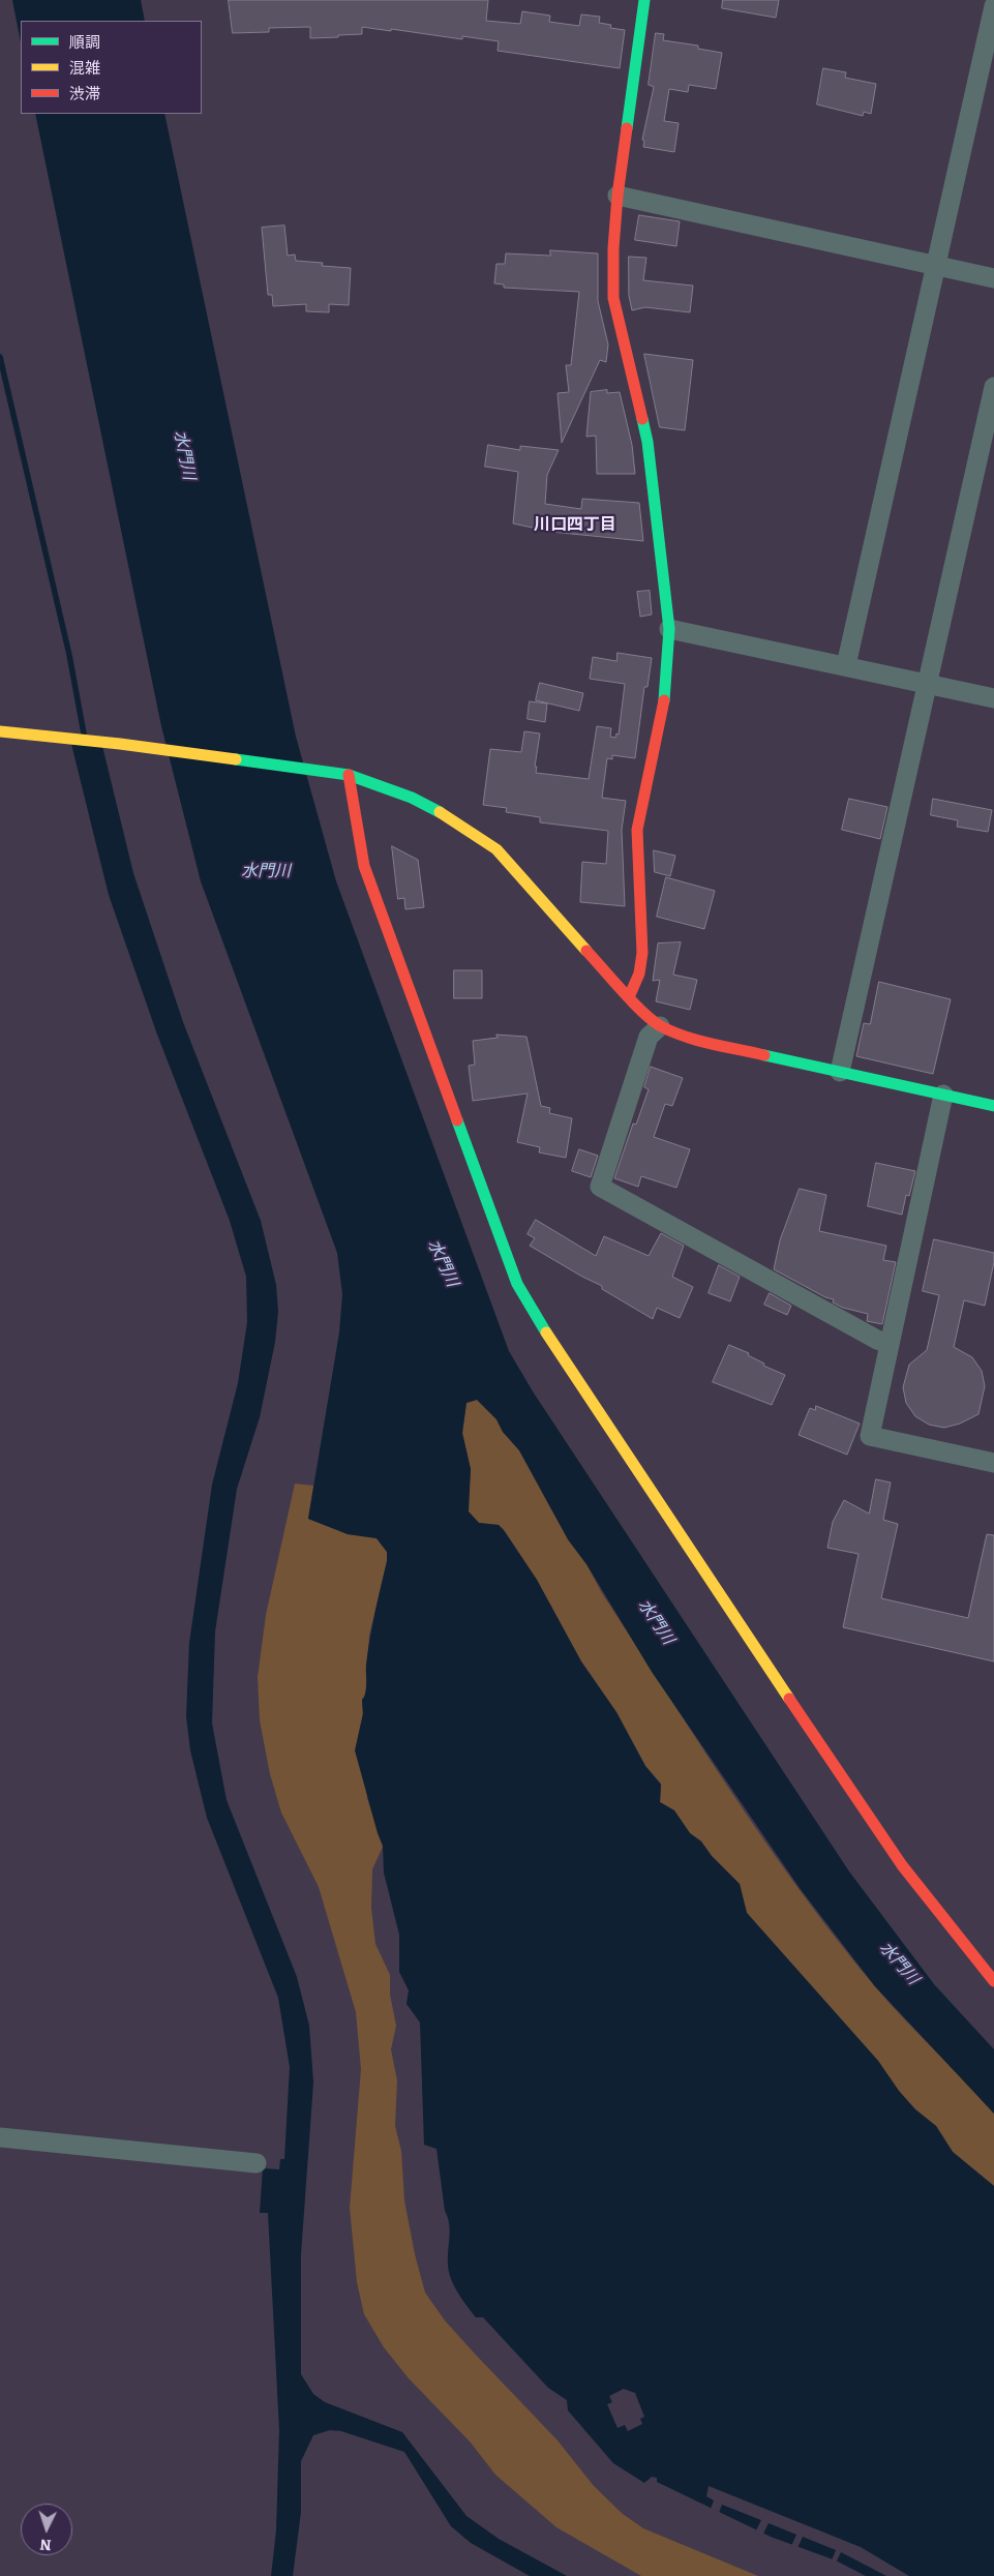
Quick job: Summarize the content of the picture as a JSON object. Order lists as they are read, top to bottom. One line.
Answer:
{"districts":["川口四丁目"],"water":["水門川"],"legend":["順調","混雑","渋滞"],"north":"bottom"}
